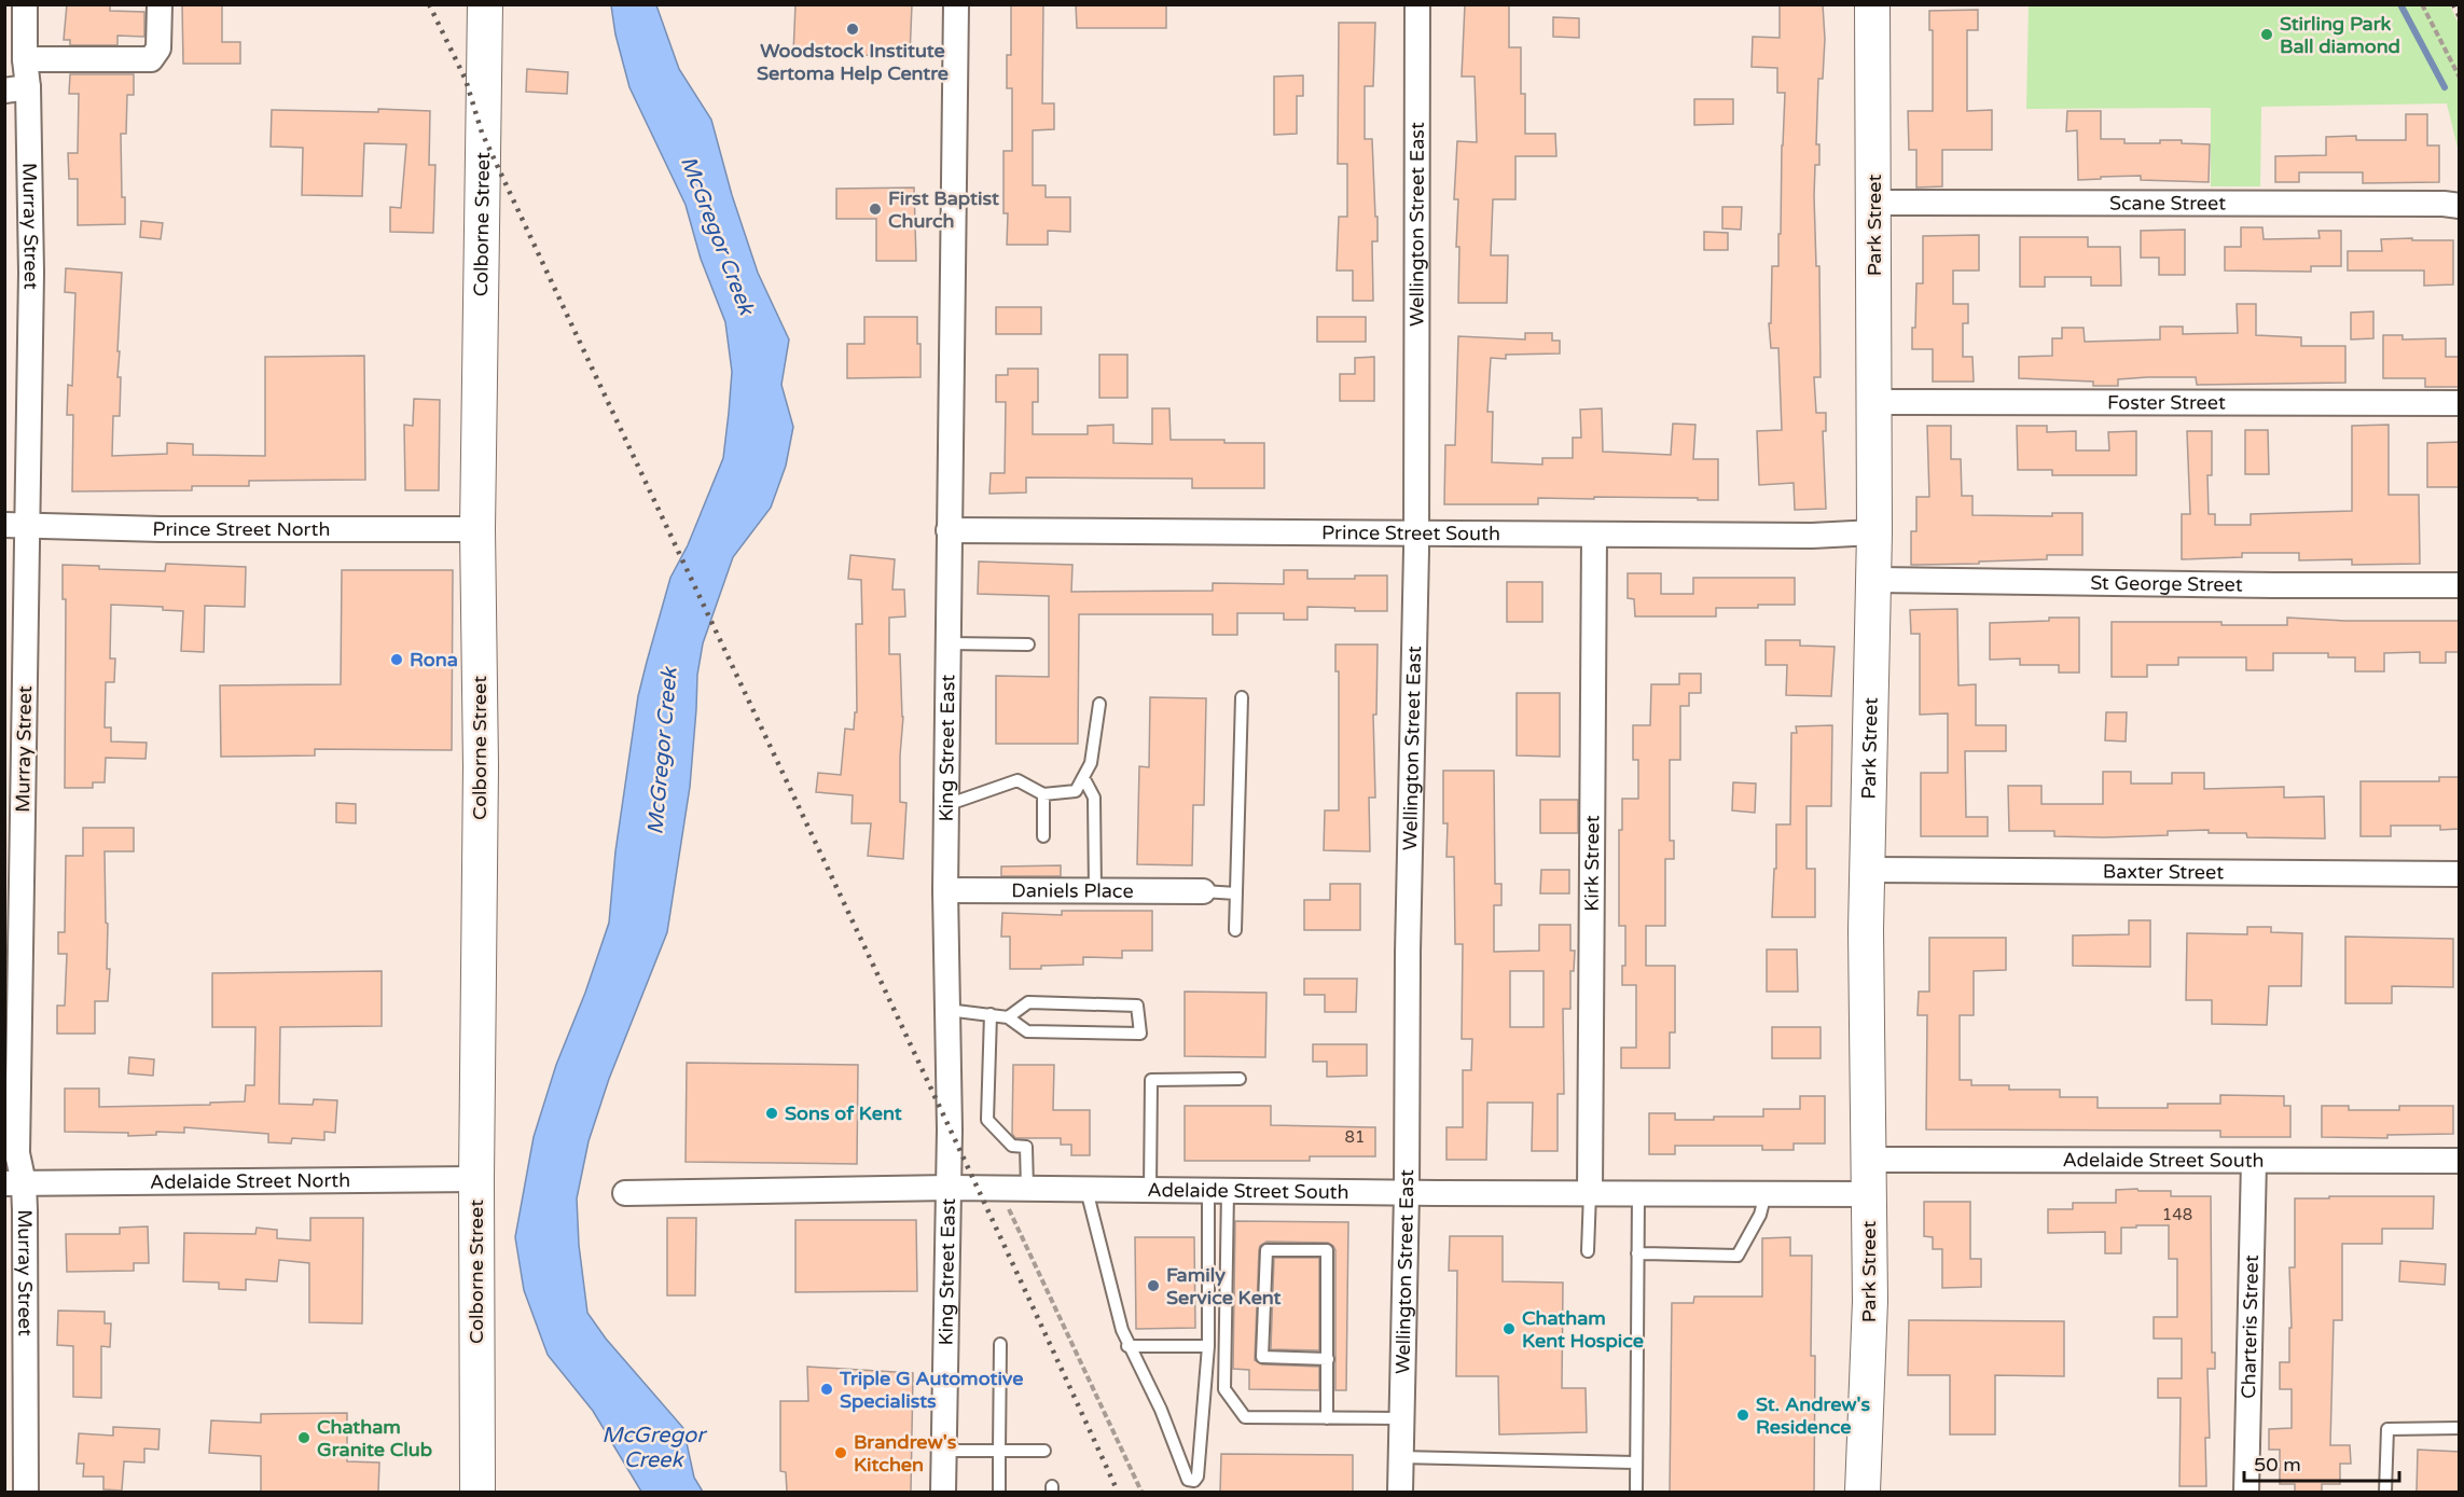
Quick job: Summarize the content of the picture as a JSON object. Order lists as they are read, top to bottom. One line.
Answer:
{"streets":{"street":["Scane Street","Murray Street","Colborne Street","Wellington Street East","Park Street","Foster Street","Prince Street North","Prince Street South","St George Street","King Street East","Kirk Street","Baxter Street","Daniels Place","Adelaide Street South","Adelaide Street North","Charteris Street"]},"crossings":[["Scane Street","Park Street"],["Murray Street","Prince Street North"],["Murray Street","Adelaide Street North"],["Colborne Street","Prince Street North"],["Colborne Street","Adelaide Street North"],["Wellington Street East","Prince Street South"],["Wellington Street East","Adelaide Street South"],["Park Street","Foster Street"],["Park Street","Prince Street South"],["Park Street","St George Street"],["Park Street","Baxter Street"],["Park Street","Adelaide Street South"],["Prince Street South","King Street East"],["Prince Street South","Kirk Street"],["King Street East","Daniels Place"],["King Street East","Adelaide Street South"],["Kirk Street","Adelaide Street South"],["Adelaide Street South","Charteris Street"]],"water":["McGregor Creek"],"places":["Woodstock Institute Sertoma Help Centre","Stirling Park Ball diamond","First Baptist Church","Rona","Sons of Kent","Family Service Kent","Chatham Kent Hospice","Triple G Automotive Specialists","St. Andrew's Residence","Chatham Granite Club","Brandrew's Kitchen"],"house_numbers":["81","148"],"scale_bar":"50 m"}
